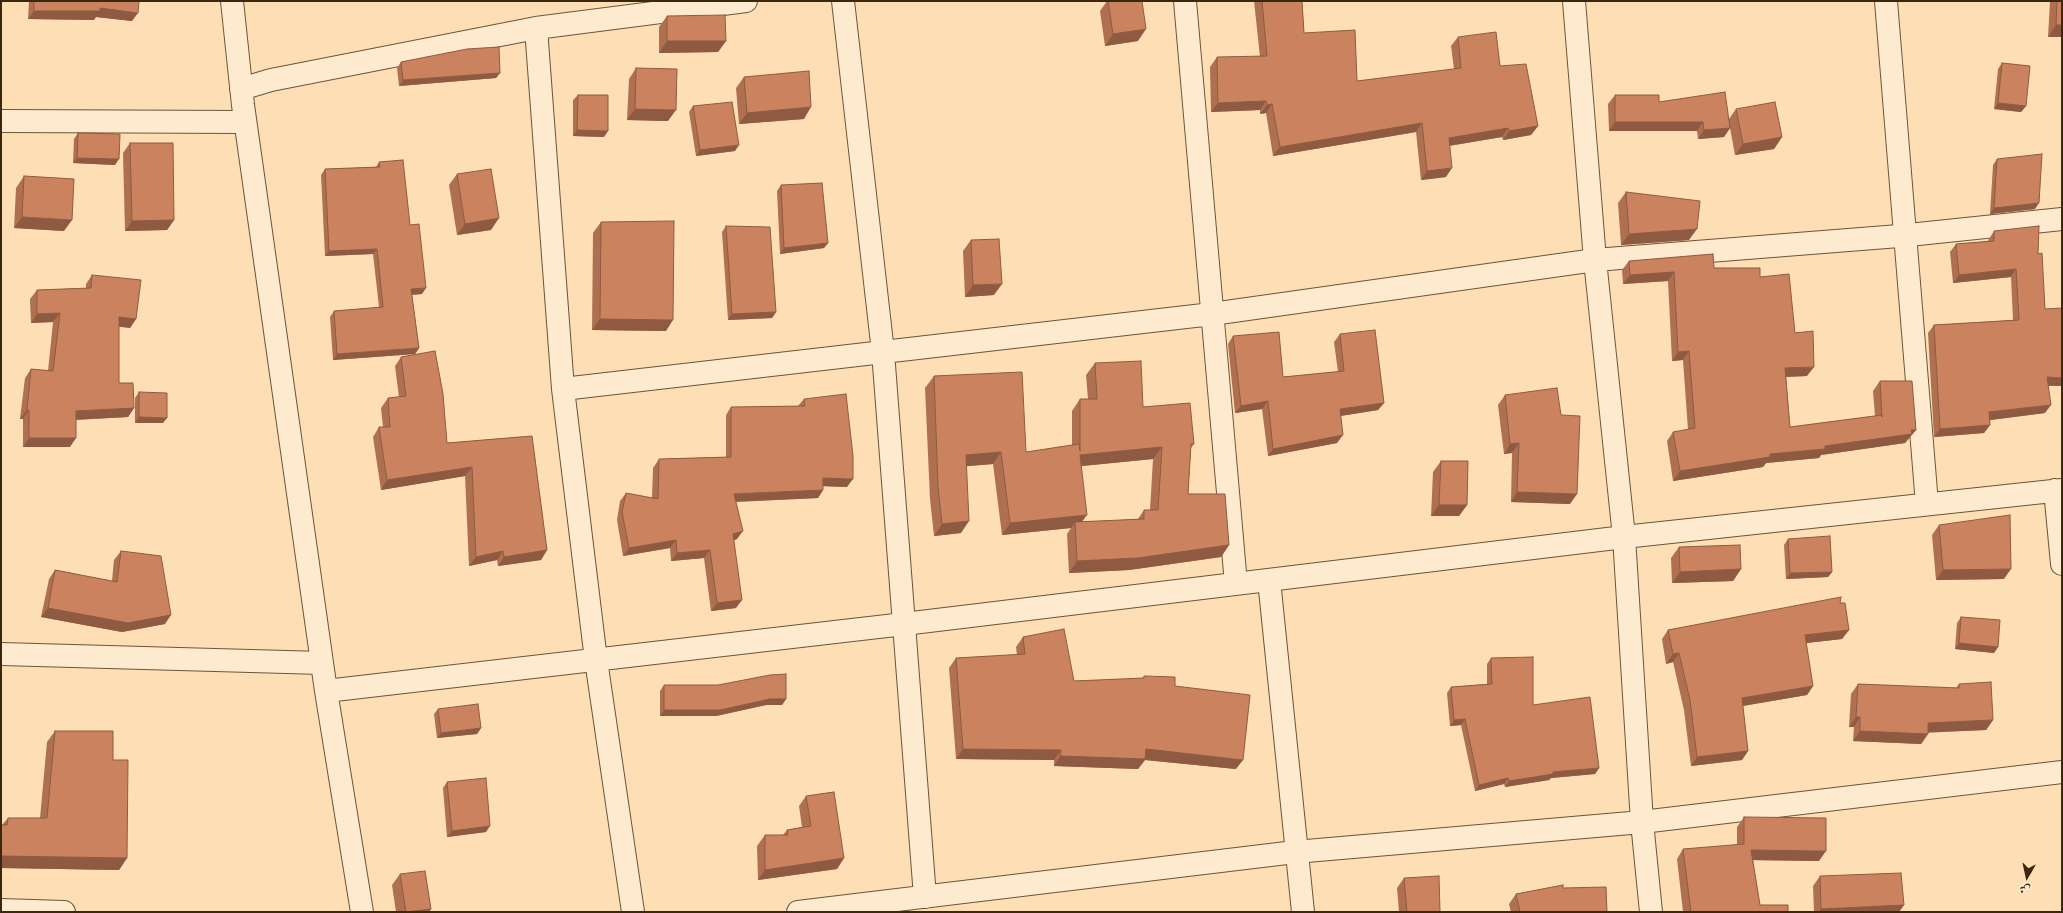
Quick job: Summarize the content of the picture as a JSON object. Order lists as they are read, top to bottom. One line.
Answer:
{"north":"bottom"}
